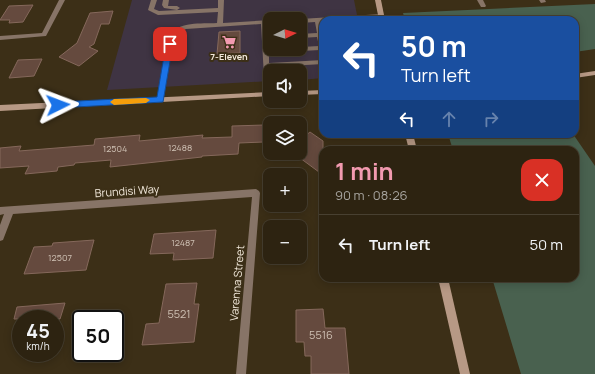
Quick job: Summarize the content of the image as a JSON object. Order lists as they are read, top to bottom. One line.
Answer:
{"streets":{"street":["Brundisi Way","Varenna Street"]},"crossings":[["Brundisi Way","Varenna Street"]],"places":{"supermarket":["7-Eleven"]},"house_numbers":["12488","12504","12487","12507","5521","5516"],"north":"right","page":{"map_buttons":["+","−"],"turn":["50 m","Turn left"],"heading":["1 min","90 m · 08:26"],"list":[{"name":"Turn left","value":"50 m"}],"speed":"45 km/h","limit":"50"}}
